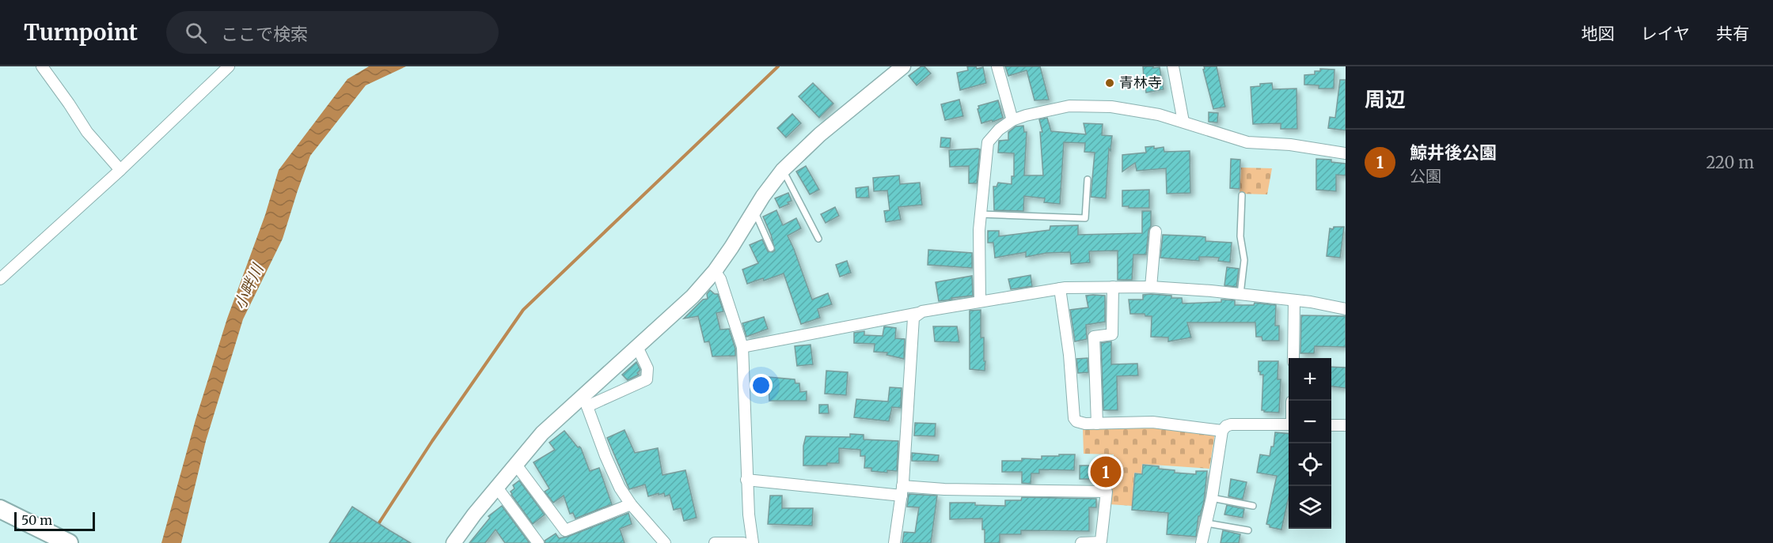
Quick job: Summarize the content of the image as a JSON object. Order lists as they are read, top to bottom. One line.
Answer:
{"water":["小畔川"],"places":["青林寺"],"scale_bar":"50 m","page":{"header":"Turnpoint","search":"ここで検索","nav":["地図","レイヤ","共有"],"heading":"周辺","list":[{"mark":"1","name":"鯨井後公園","note":"公園","value":"220 m"}],"map_buttons":["+","−"],"pins":"1","scale":"50 m"}}
